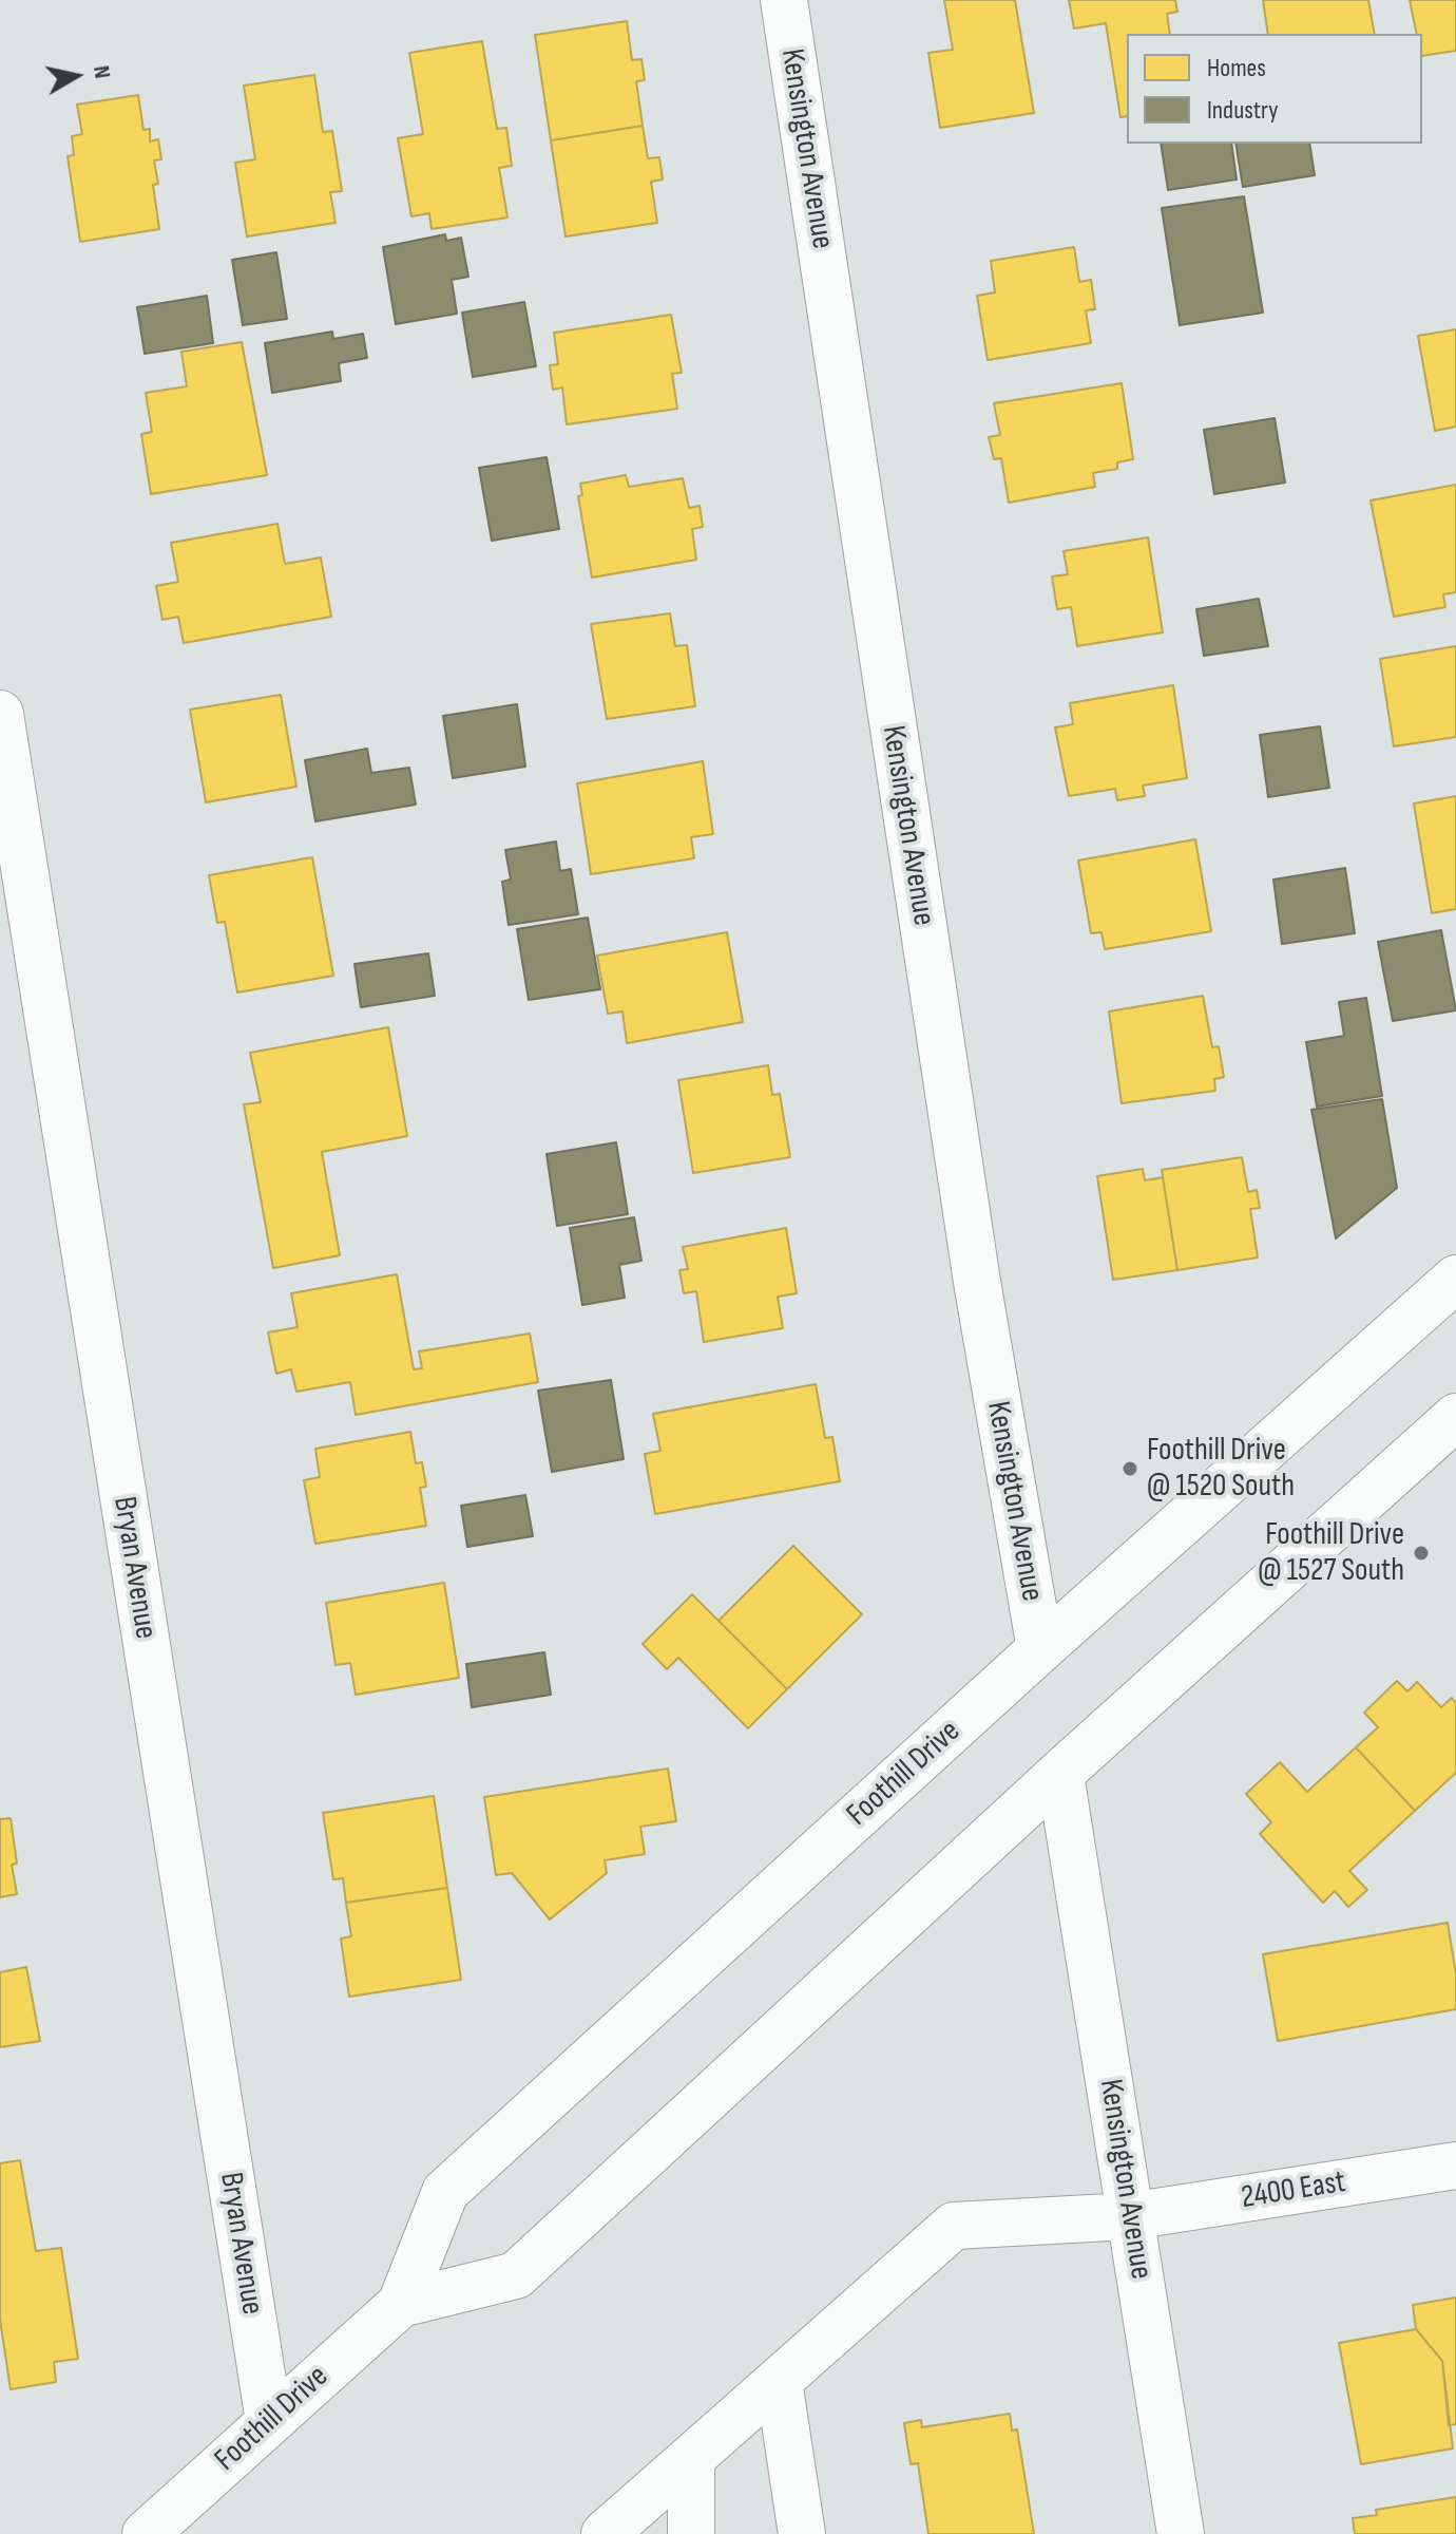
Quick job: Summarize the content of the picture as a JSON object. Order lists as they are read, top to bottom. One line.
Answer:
{"streets":{"street":["Kensington Avenue","Bryan Avenue","Foothill Drive","2400 East"]},"crossings":[["Kensington Avenue","Foothill Drive"],["Kensington Avenue","2400 East"],["Bryan Avenue","Foothill Drive"]],"places":["Foothill Drive @ 1520 South","Foothill Drive @ 1527 South"],"legend":["Homes","Industry"],"north":"right"}
